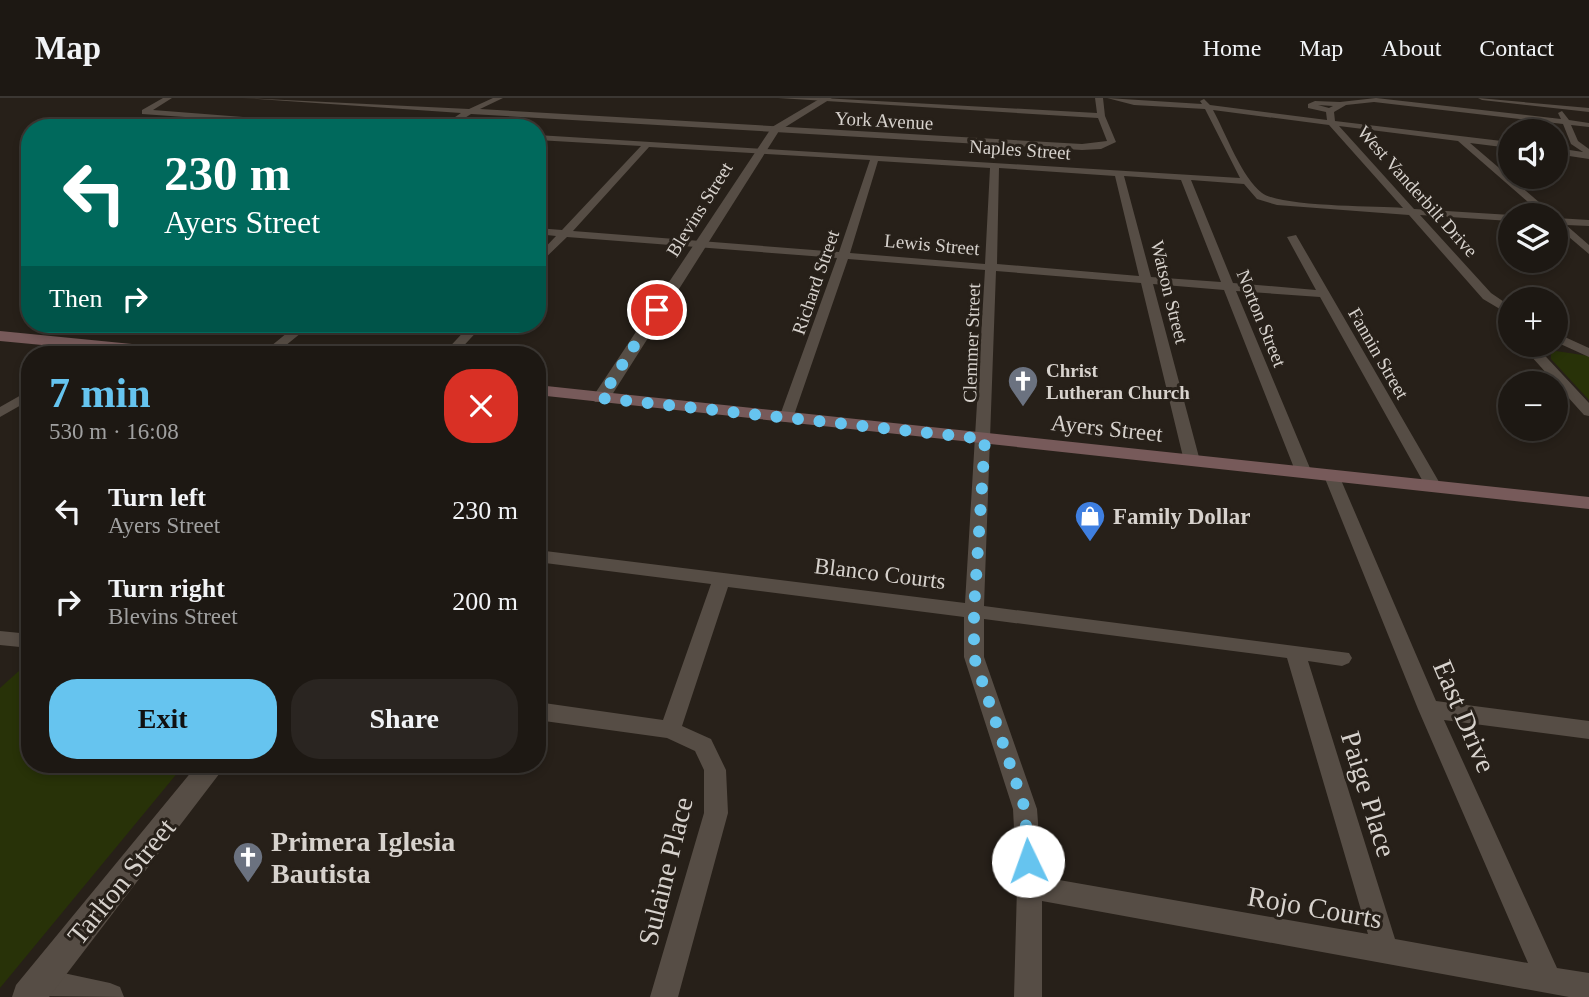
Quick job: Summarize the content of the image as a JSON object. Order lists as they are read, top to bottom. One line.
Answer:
{"streets":{"main road":["Ayers Street"],"street":["York Avenue","Naples Street","West Vanderbilt Drive","Blevins Street","Lewis Street","Richard Street","Watson Street","Norton Street","Clemmer Street","Fannin Street","Blanco Courts","East Drive","Paige Place","Sulaine Place","Tarlton Street","Rojo Courts"]},"crossings":[["York Avenue","Blevins Street"],["Naples Street","Blevins Street"],["Naples Street","Richard Street"],["Naples Street","Watson Street"],["Naples Street","Norton Street"],["Naples Street","Clemmer Street"],["Blevins Street","Lewis Street"],["Blevins Street","Ayers Street"],["Lewis Street","Richard Street"],["Lewis Street","Watson Street"],["Lewis Street","Norton Street"],["Lewis Street","Clemmer Street"],["Lewis Street","Fannin Street"],["Richard Street","Ayers Street"],["Watson Street","Ayers Street"],["Norton Street","Ayers Street"],["Clemmer Street","Ayers Street"],["Clemmer Street","Blanco Courts"],["Clemmer Street","Rojo Courts"],["Fannin Street","Ayers Street"],["Ayers Street","East Drive"],["Blanco Courts","Paige Place"],["East Drive","Rojo Courts"],["Paige Place","Rojo Courts"]],"places":{"church":["Christ Lutheran Church","Primera Iglesia Bautista"],"shop":["Family Dollar"]},"page":{"header":"Map","nav":["Home","Map","About","Contact"],"map_buttons":["+","−"],"turn":["230 m","Ayers Street"],"then":"Then","heading":["7 min","530 m · 16:08"],"list":[{"name":"Turn left","note":"Ayers Street","value":"230 m"},{"name":"Turn right","note":"Blevins Street","value":"200 m"}],"buttons":["Exit","Share"]}}
